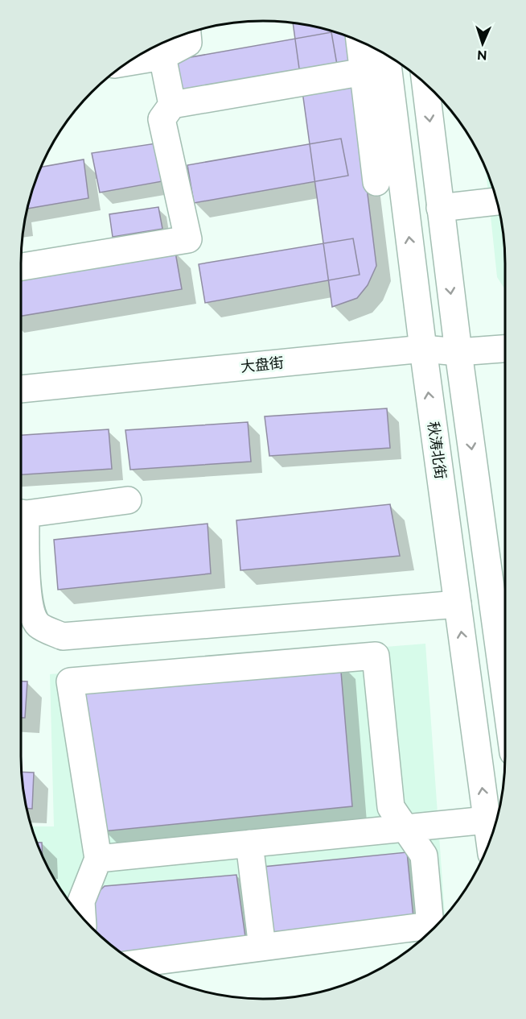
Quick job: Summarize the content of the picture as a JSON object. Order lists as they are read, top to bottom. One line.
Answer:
{"streets":{"main road":["大盘街","秋涛北街"]},"crossings":[["大盘街","秋涛北街"]],"north":"bottom"}
